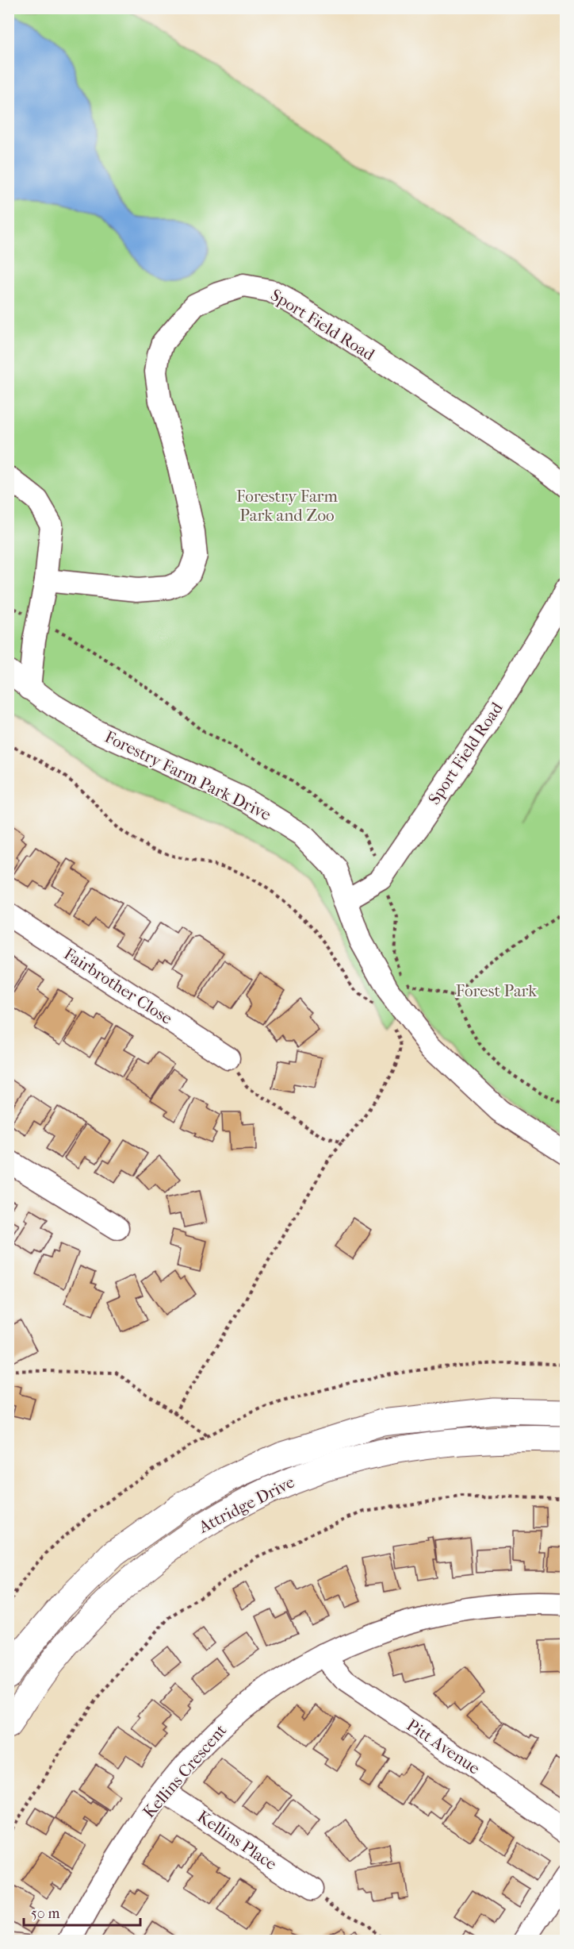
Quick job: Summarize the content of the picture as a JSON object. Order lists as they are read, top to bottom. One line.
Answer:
{"streets":{"main road":["Attridge Drive"],"street":["Sport Field Road","Forestry Farm Park Drive","Fairbrother Close","Pitt Avenue","Kellins Crescent","Kellins Place"]},"crossings":[["Sport Field Road","Forestry Farm Park Drive"],["Pitt Avenue","Kellins Crescent"],["Kellins Crescent","Kellins Place"]],"parks":["Forestry Farm Park and Zoo","Forest Park"],"scale_bar":"50 m"}
